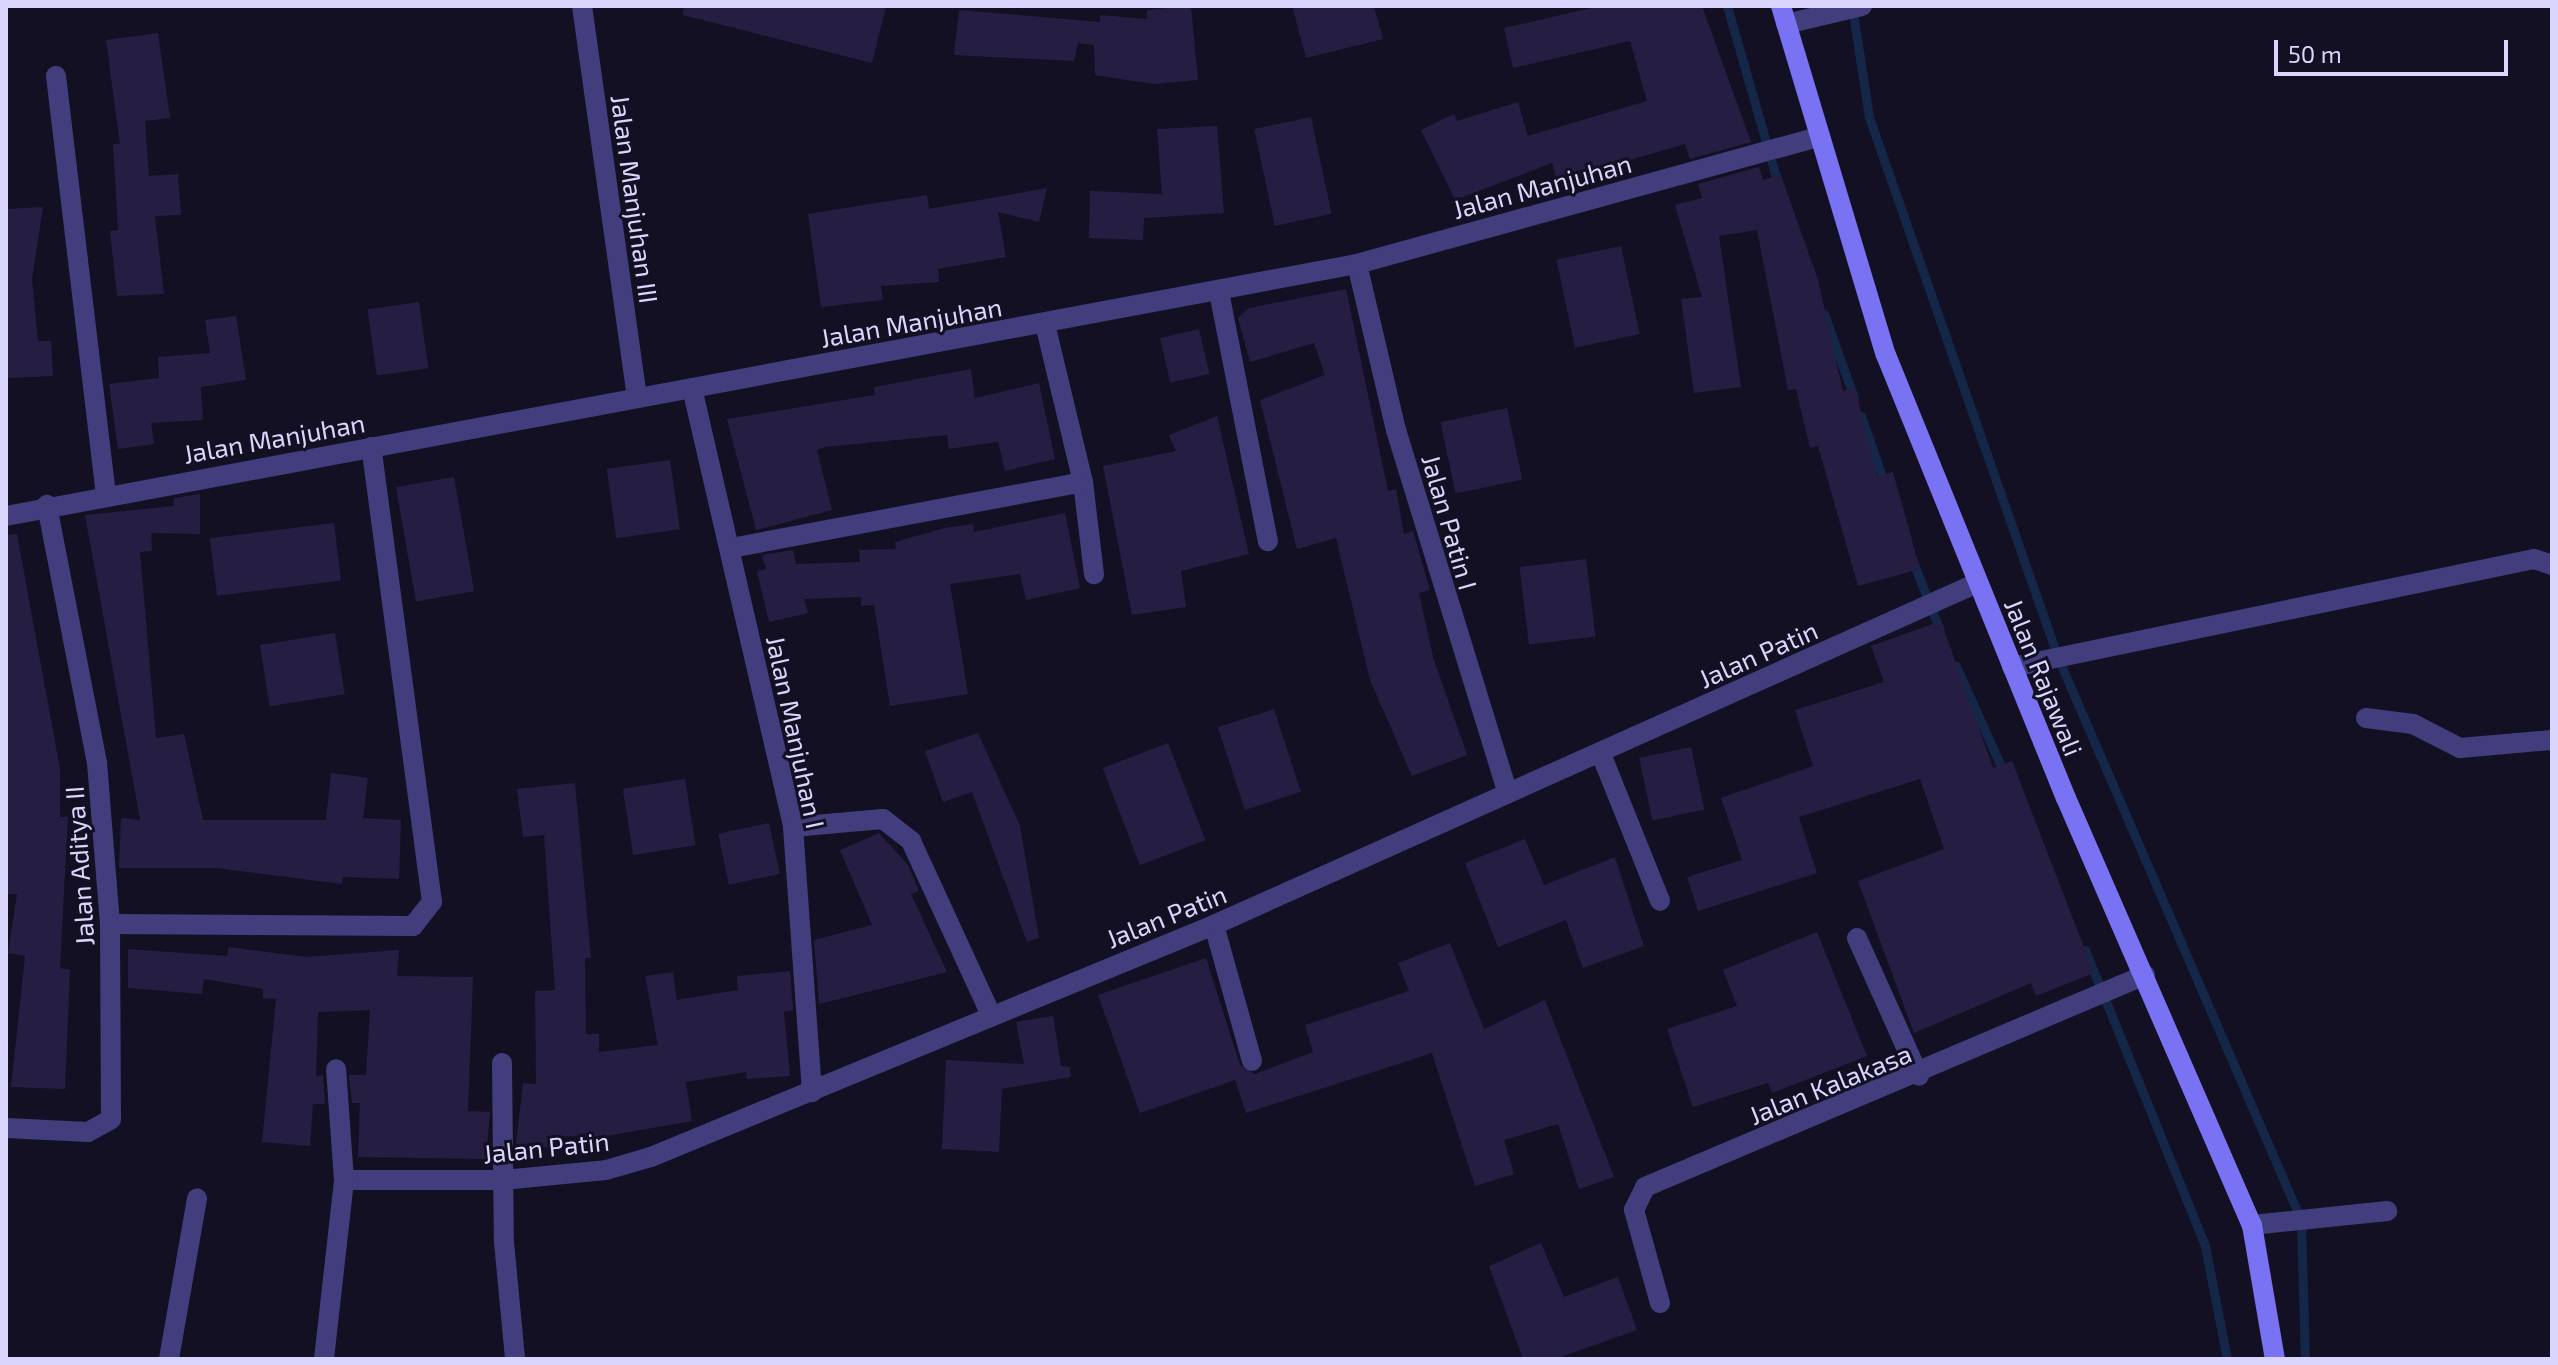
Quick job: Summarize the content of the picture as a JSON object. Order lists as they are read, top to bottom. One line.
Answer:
{"streets":{"main road":["Jalan Rajawali"],"street":["Jalan Manjuhan","Jalan Manjuhan III","Jalan Patin I","Jalan Patin","Jalan Manjuhan I","Jalan Aditya II","Jalan Kalakasa"]},"crossings":[["Jalan Manjuhan","Jalan Manjuhan III"],["Jalan Manjuhan","Jalan Patin I"],["Jalan Manjuhan","Jalan Rajawali"],["Jalan Manjuhan","Jalan Manjuhan I"],["Jalan Manjuhan","Jalan Aditya II"],["Jalan Patin I","Jalan Patin"],["Jalan Patin","Jalan Rajawali"],["Jalan Patin","Jalan Manjuhan I"],["Jalan Rajawali","Jalan Kalakasa"]],"scale_bar":"50 m"}
